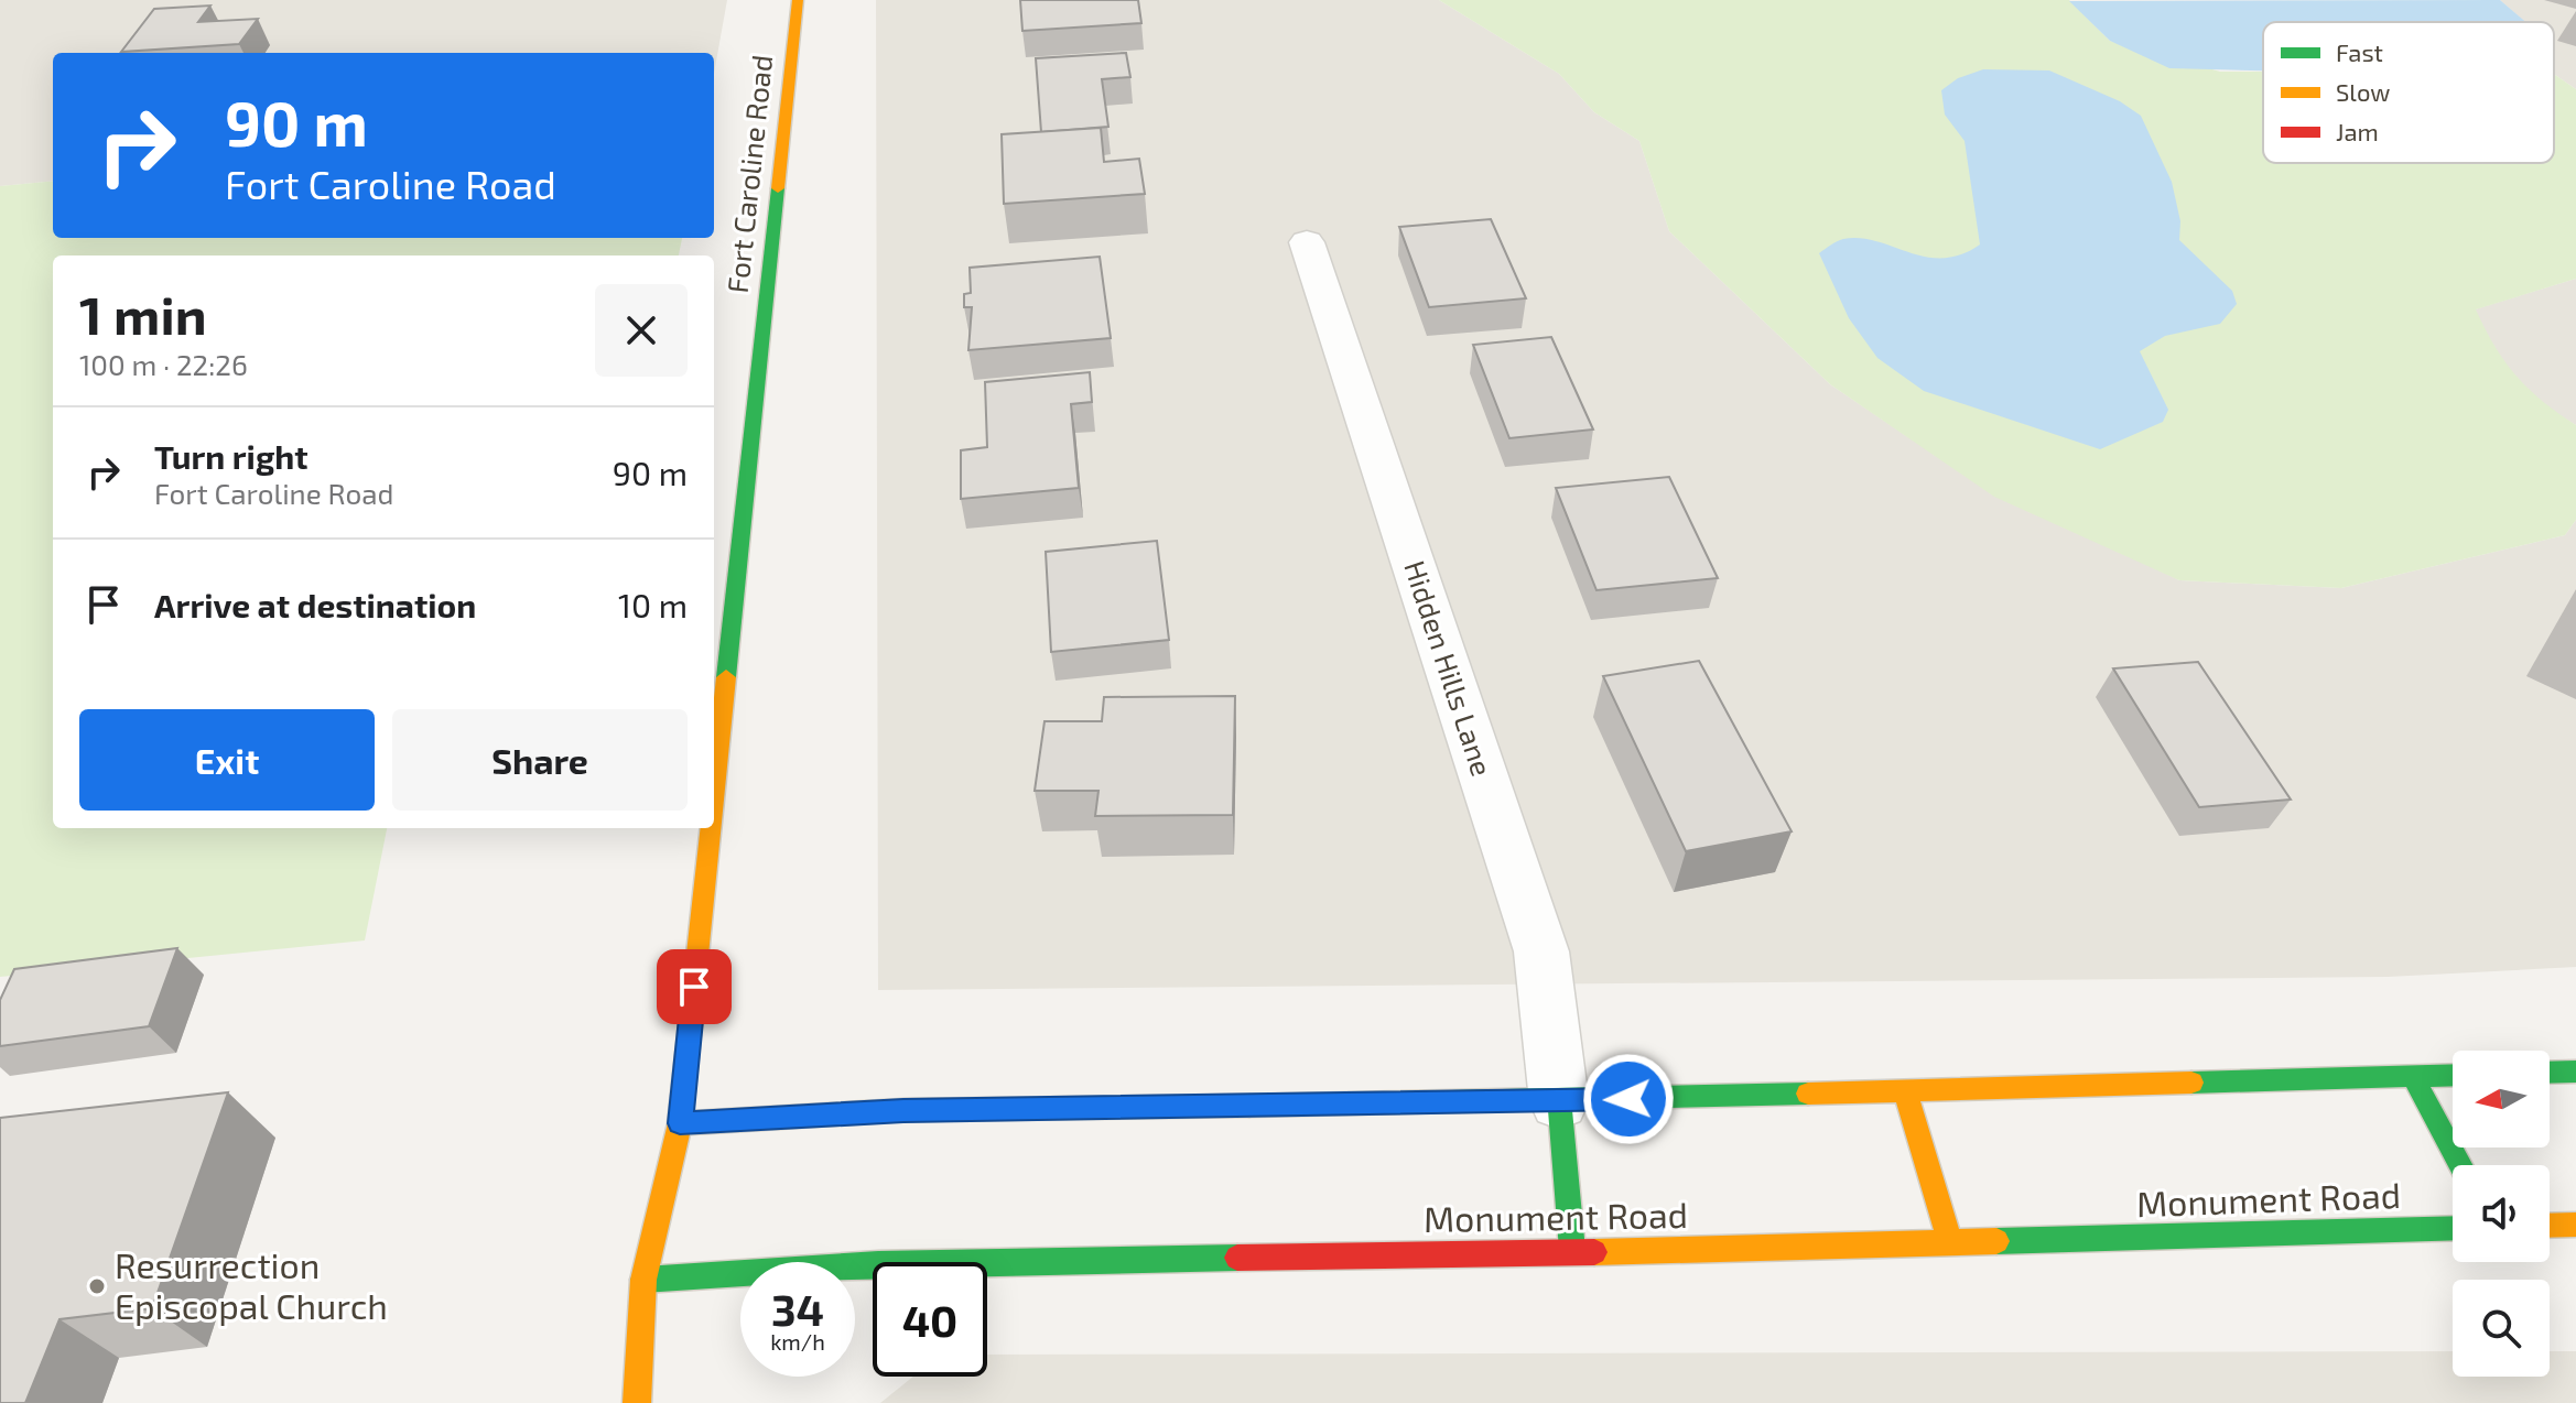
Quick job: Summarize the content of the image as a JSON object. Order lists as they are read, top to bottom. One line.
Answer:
{"streets":{"street":["Fort Caroline Road","Hidden Hills Lane","Monument Road"]},"crossings":[["Fort Caroline Road","Monument Road"]],"places":["Resurrection Episcopal Church"],"legend":["Fast","Slow","Jam"],"north":"left","page":{"turn":["90 m","Fort Caroline Road"],"heading":["1 min","100 m · 22:26"],"list":[{"name":"Turn right","note":"Fort Caroline Road","value":"90 m"},{"name":"Arrive at destination","value":"10 m"}],"buttons":["Exit","Share"],"speed":"34 km/h","limit":"40"}}
